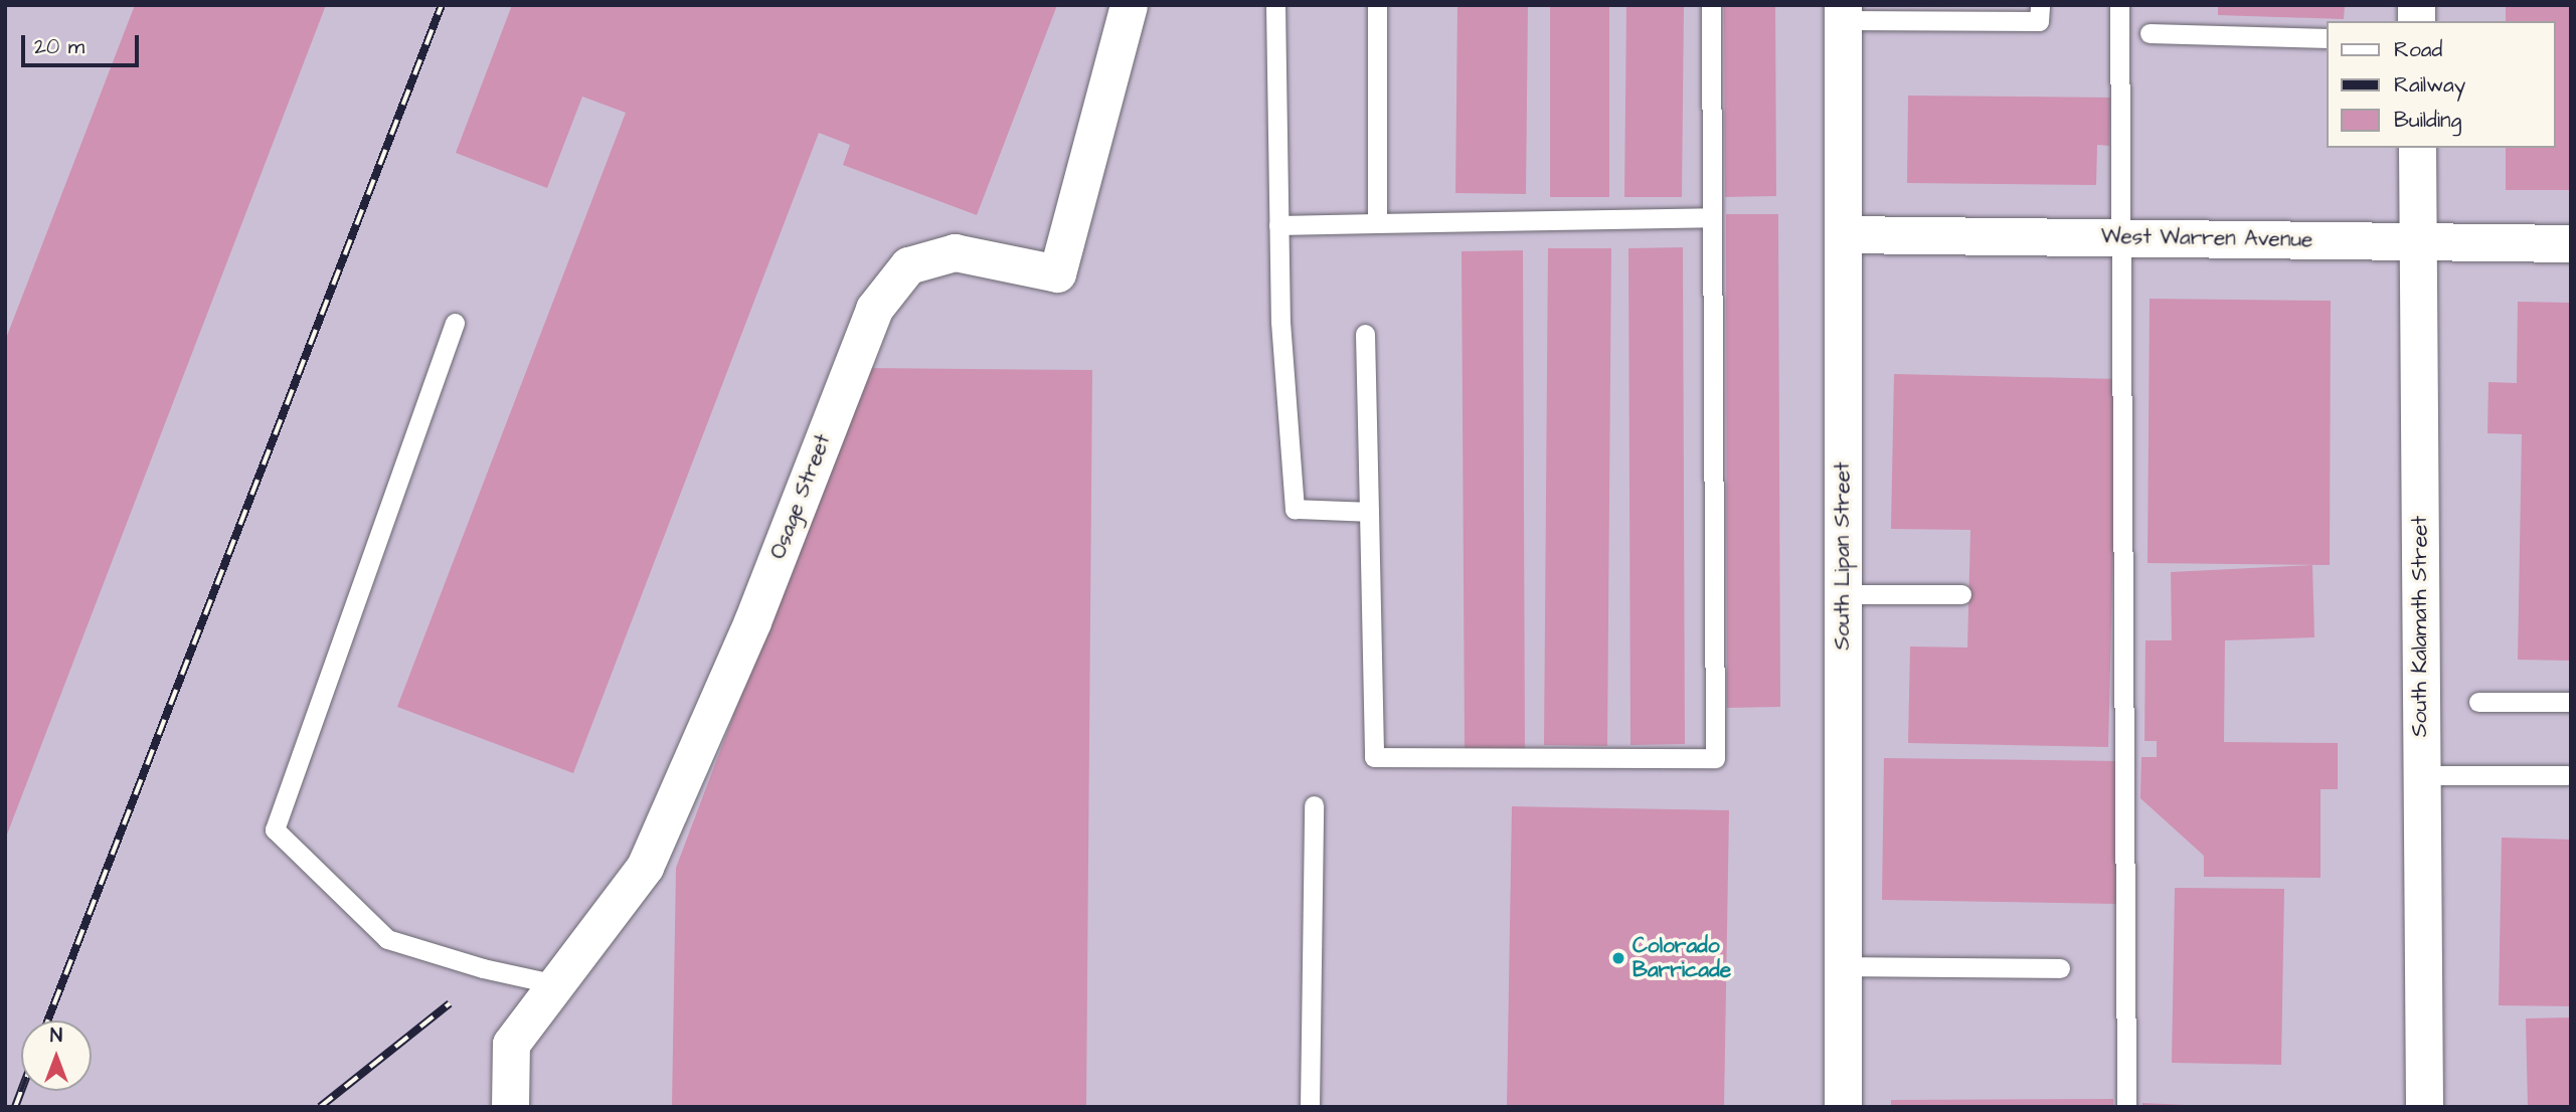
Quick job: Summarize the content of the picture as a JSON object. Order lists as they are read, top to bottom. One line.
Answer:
{"streets":{"street":["West Warren Avenue","Osage Street","South Lipan Street","South Kalamath Street"]},"crossings":[["West Warren Avenue","South Lipan Street"],["West Warren Avenue","South Kalamath Street"]],"places":["Colorado Barricade"],"legend":["Road","Railway","Building"],"scale_bar":"20 m","north":"top"}
